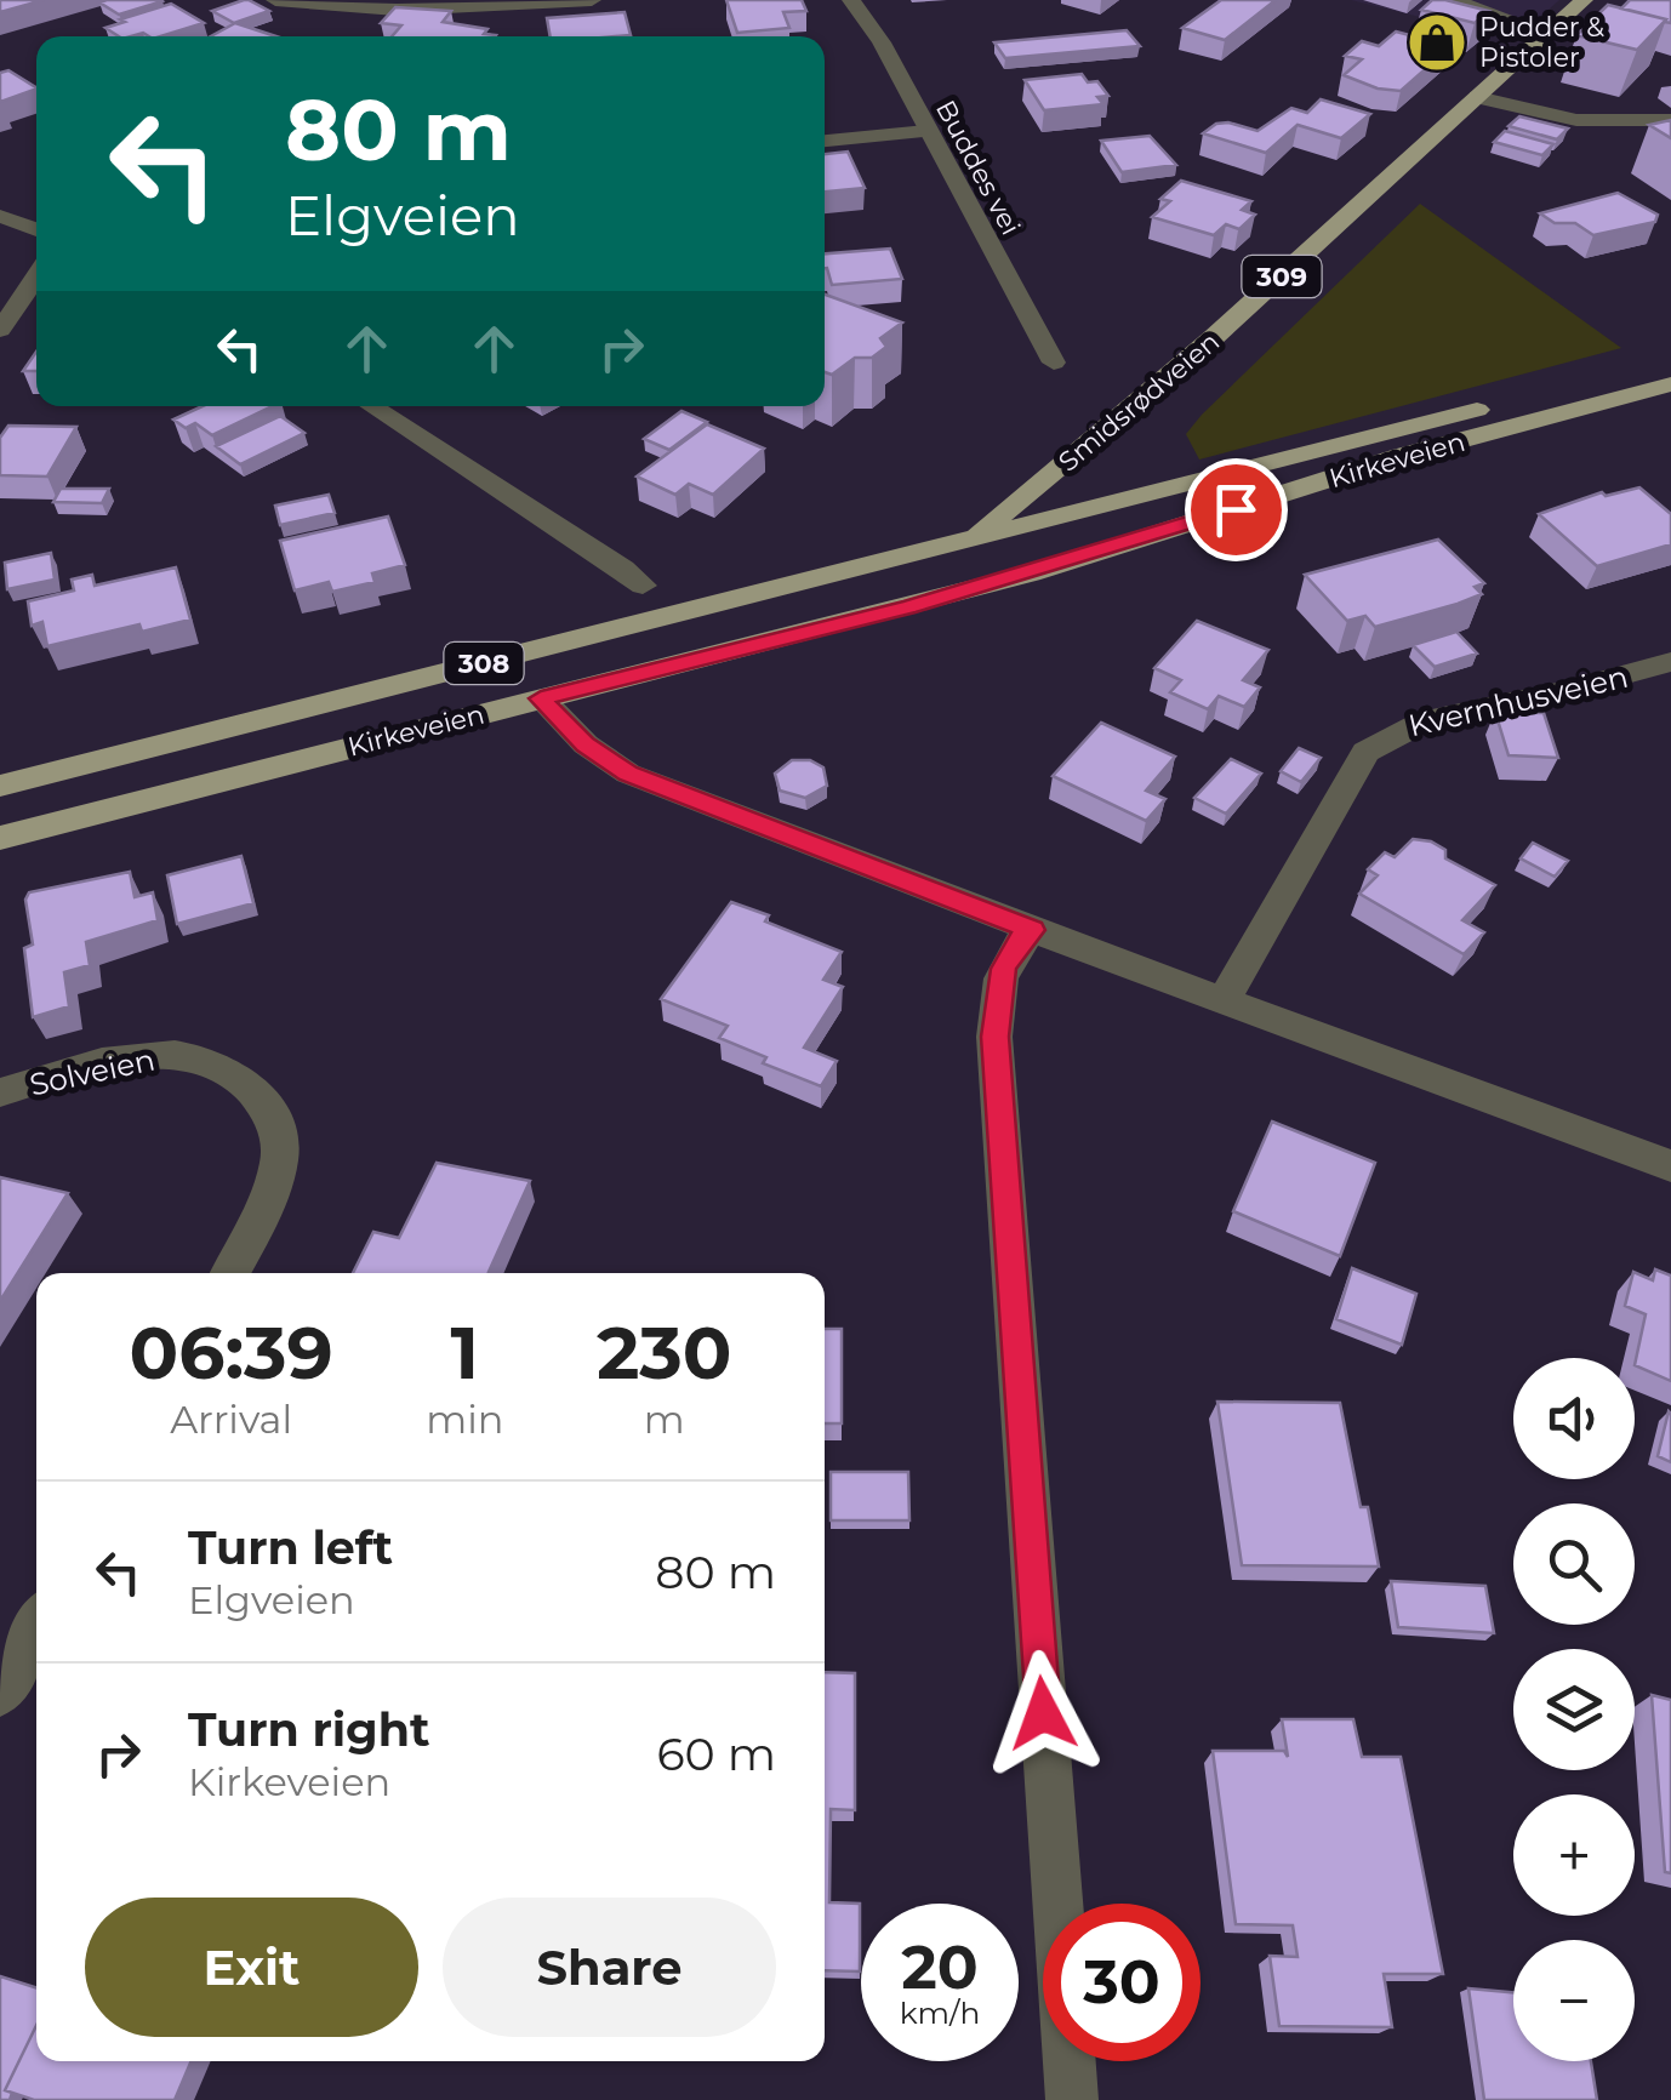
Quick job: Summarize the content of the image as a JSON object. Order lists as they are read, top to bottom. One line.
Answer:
{"streets":{"main road":["309","Smidsrødveien","Kirkeveien","308"],"street":["Buddes vei","Kvernhusveien","Solveien"]},"crossings":[["Smidsrødveien","Kirkeveien"]],"places":{"shop":["Pudder & Pistoler"]},"page":{"turn":["80 m","Elgveien"],"eta":["06:39","Arrival","1","min","230","m"],"map_buttons":["+","−"],"list":[{"name":"Turn left","note":"Elgveien","value":"80 m"},{"name":"Turn right","note":"Kirkeveien","value":"60 m"}],"buttons":["Exit","Share"],"speed":"20 km/h","limit":"30"}}
